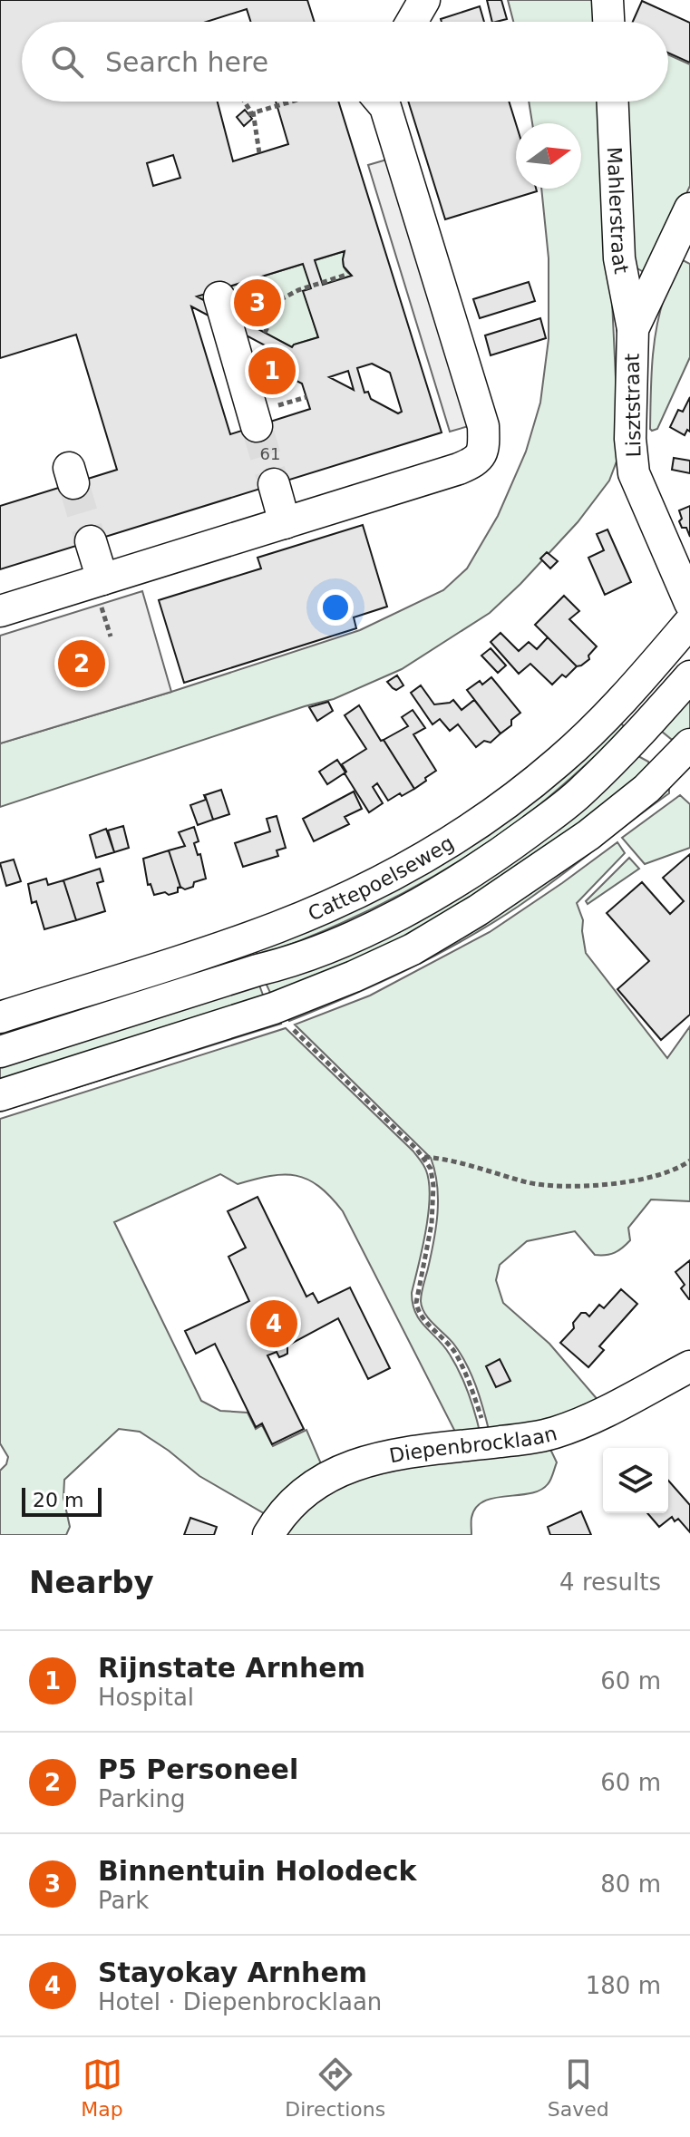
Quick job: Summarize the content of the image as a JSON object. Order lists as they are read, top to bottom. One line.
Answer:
{"streets":{"street":["Mahlerstraat","Lisztstraat","Cattepoelseweg","Diepenbrocklaan"]},"crossings":[["Mahlerstraat","Lisztstraat"]],"house_numbers":["61"],"scale_bar":"20 m","north":"right","page":{"search":"Search here","pins":["3","1","2","4"],"scale":"20 m","heading":["Nearby","4 results"],"list":[{"mark":"1","name":"Rijnstate Arnhem","note":"Hospital","value":"60 m"},{"mark":"2","name":"P5 Personeel","note":"Parking","value":"60 m"},{"mark":"3","name":"Binnentuin Holodeck","note":"Park","value":"80 m"},{"mark":"4","name":"Stayokay Arnhem","note":"Hotel · Diepenbrocklaan","value":"180 m"}],"nav":["Map","Directions","Saved"]}}
